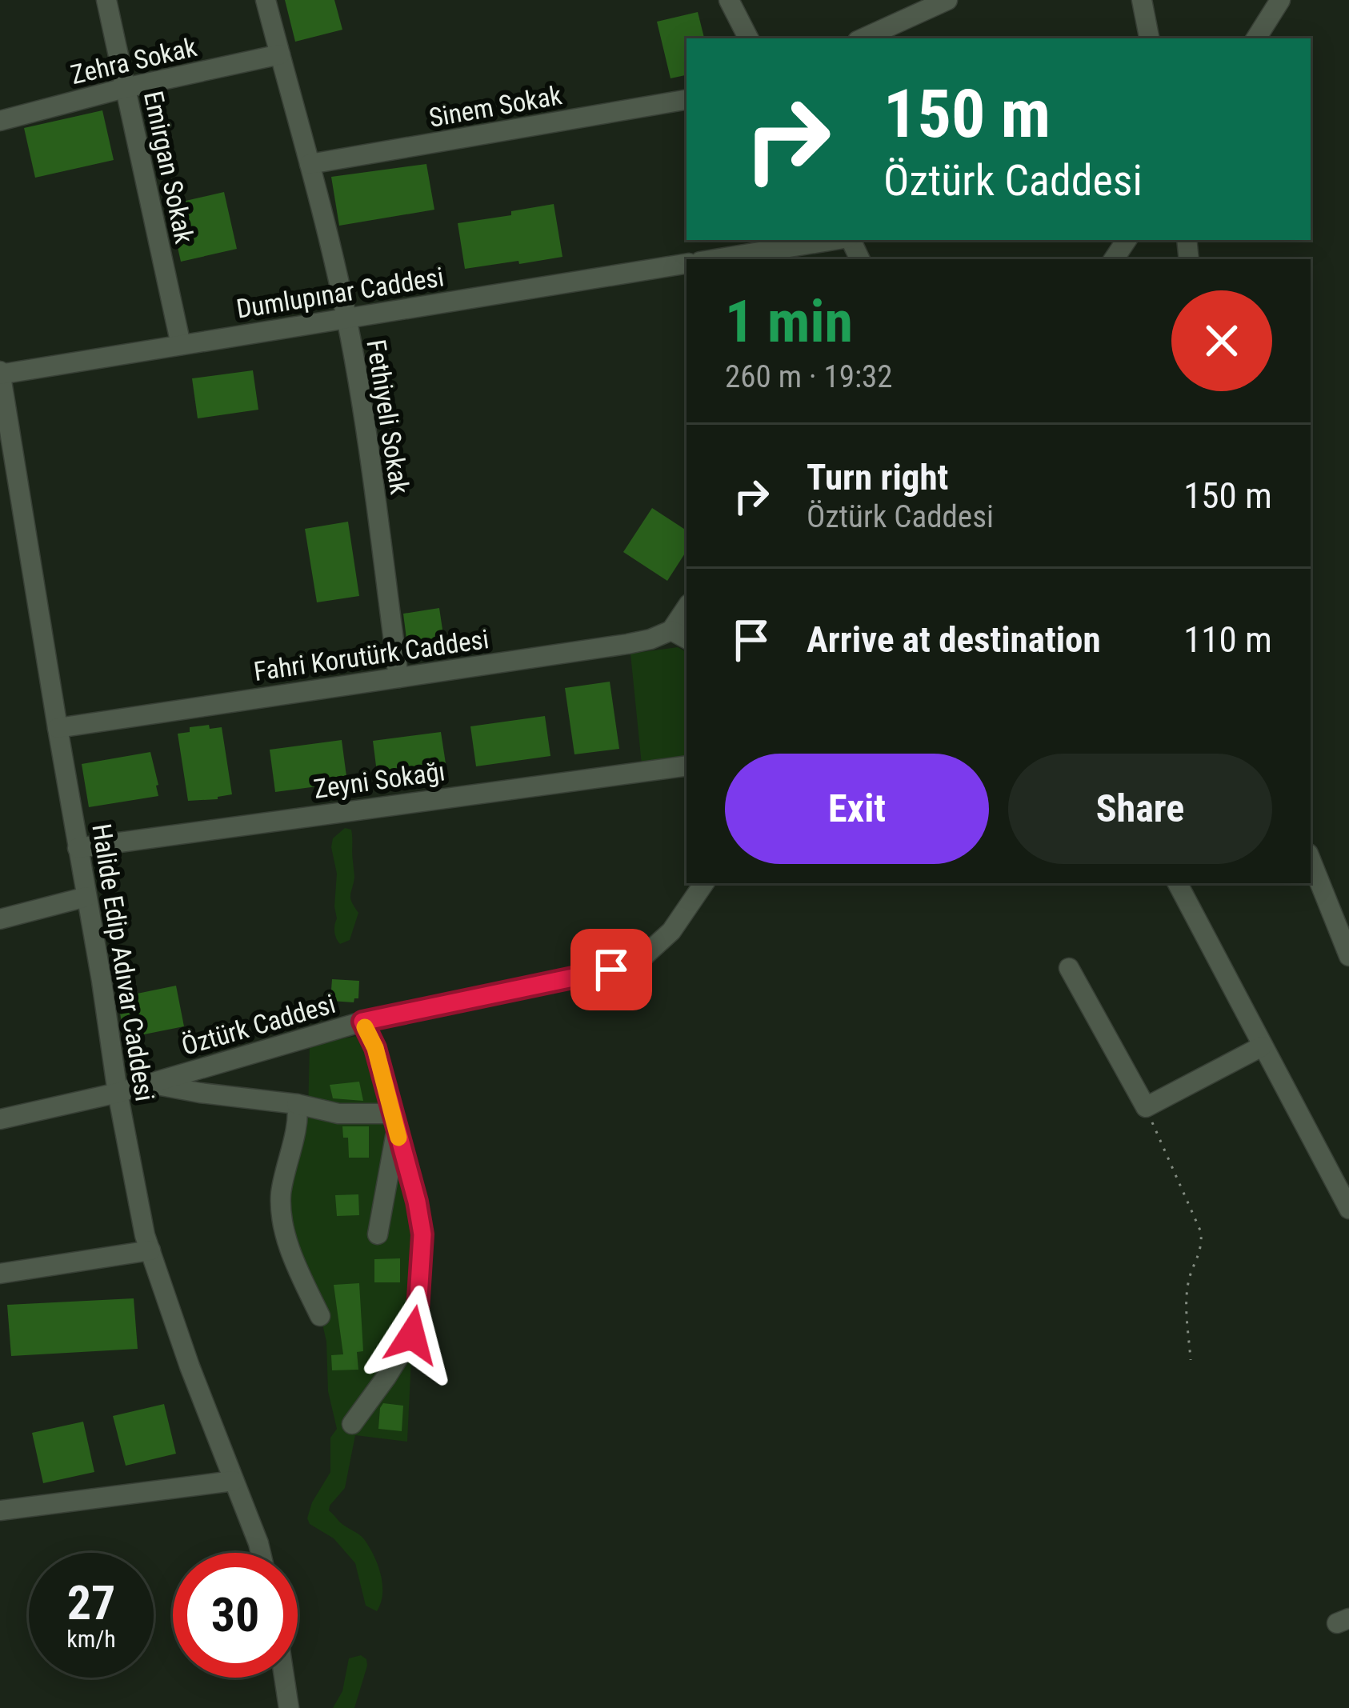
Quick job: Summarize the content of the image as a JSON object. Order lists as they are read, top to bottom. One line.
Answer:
{"streets":{"street":["Zehra Sokak","Sinem Sokak","Emirgan Sokak","Dumlupınar Caddesi","Fethiyeli Sokak","Fahri Korutürk Caddesi","Zeyni Sokağı","Halide Edip Adıvar Caddesi","Öztürk Caddesi"]},"crossings":[["Zehra Sokak","Emirgan Sokak"],["Zehra Sokak","Fethiyeli Sokak"],["Sinem Sokak","Fethiyeli Sokak"],["Emirgan Sokak","Dumlupınar Caddesi"],["Dumlupınar Caddesi","Fethiyeli Sokak"],["Dumlupınar Caddesi","Halide Edip Adıvar Caddesi"],["Fethiyeli Sokak","Fahri Korutürk Caddesi"],["Fahri Korutürk Caddesi","Halide Edip Adıvar Caddesi"],["Zeyni Sokağı","Halide Edip Adıvar Caddesi"],["Halide Edip Adıvar Caddesi","Öztürk Caddesi"]],"page":{"turn":["150 m","Öztürk Caddesi"],"heading":["1 min","260 m · 19:32"],"list":[{"name":"Turn right","note":"Öztürk Caddesi","value":"150 m"},{"name":"Arrive at destination","value":"110 m"}],"buttons":["Exit","Share"],"speed":"27 km/h","limit":"30"}}
